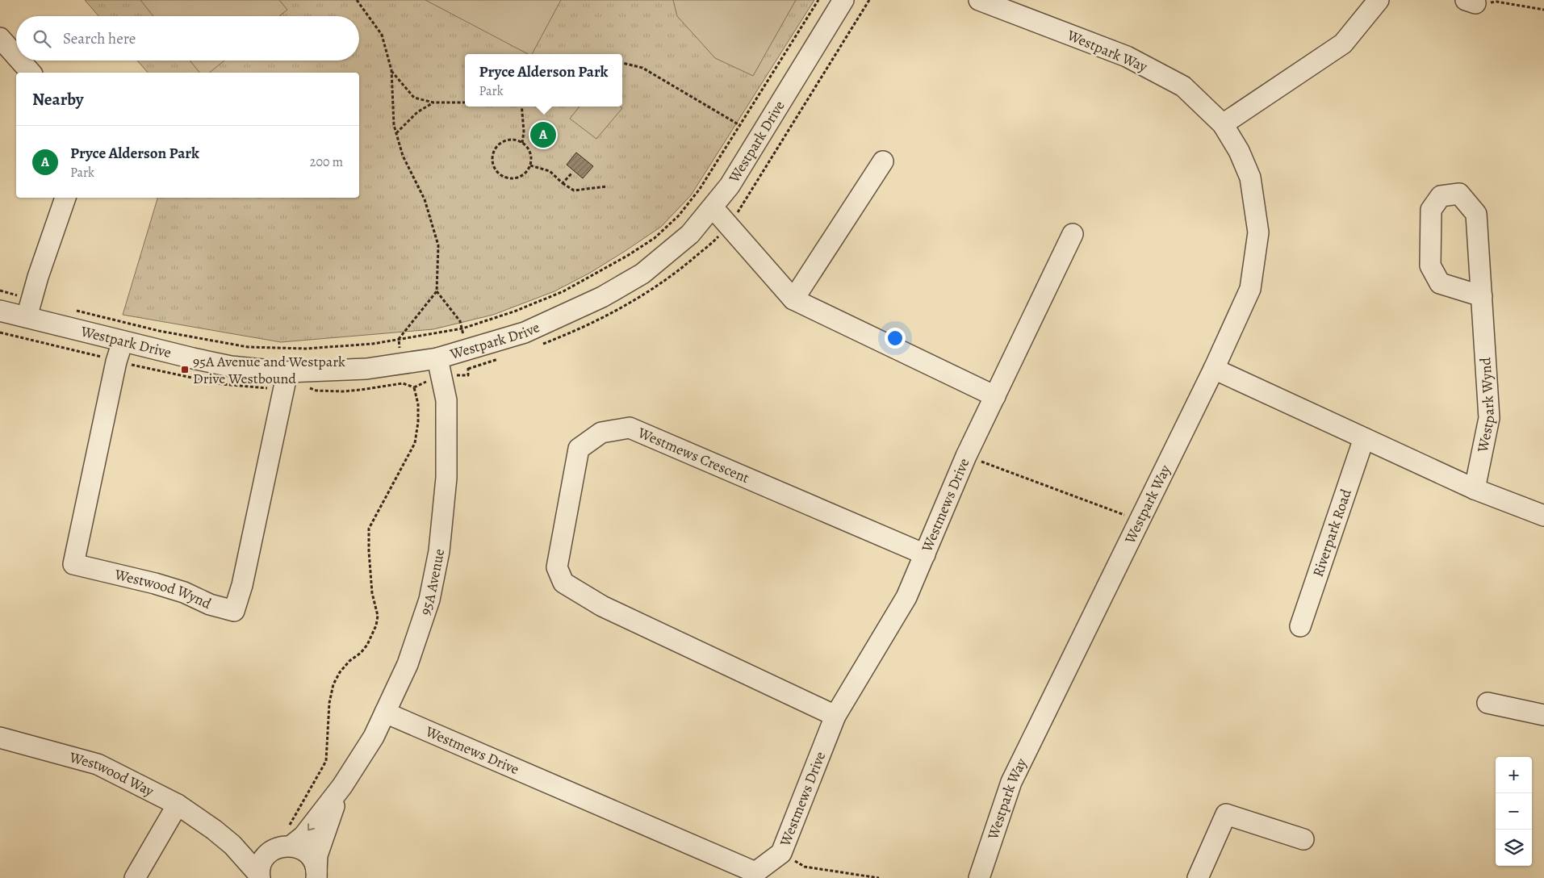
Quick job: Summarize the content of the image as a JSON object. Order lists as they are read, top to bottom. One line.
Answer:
{"streets":{"street":["Westpark Way","Westpark Drive","Westpark Wynd","Westmews Crescent","Westmews Drive","Riverpark Road","95A Avenue","Westwood Wynd","Westwood Way"]},"crossings":[["Westpark Drive","95A Avenue"],["Westpark Drive","Westwood Wynd"],["Westmews Crescent","Westmews Drive"],["Westmews Drive","95A Avenue"]],"places":{"transit":["95A Avenue and Westpark Drive Westbound"]},"page":{"search":"Search here","popup":["Pryce Alderson Park","Park"],"heading":"Nearby","pins":"A","list":[{"mark":"A","name":"Pryce Alderson Park","note":"Park","value":"200 m"}],"map_buttons":["+","−"]}}
